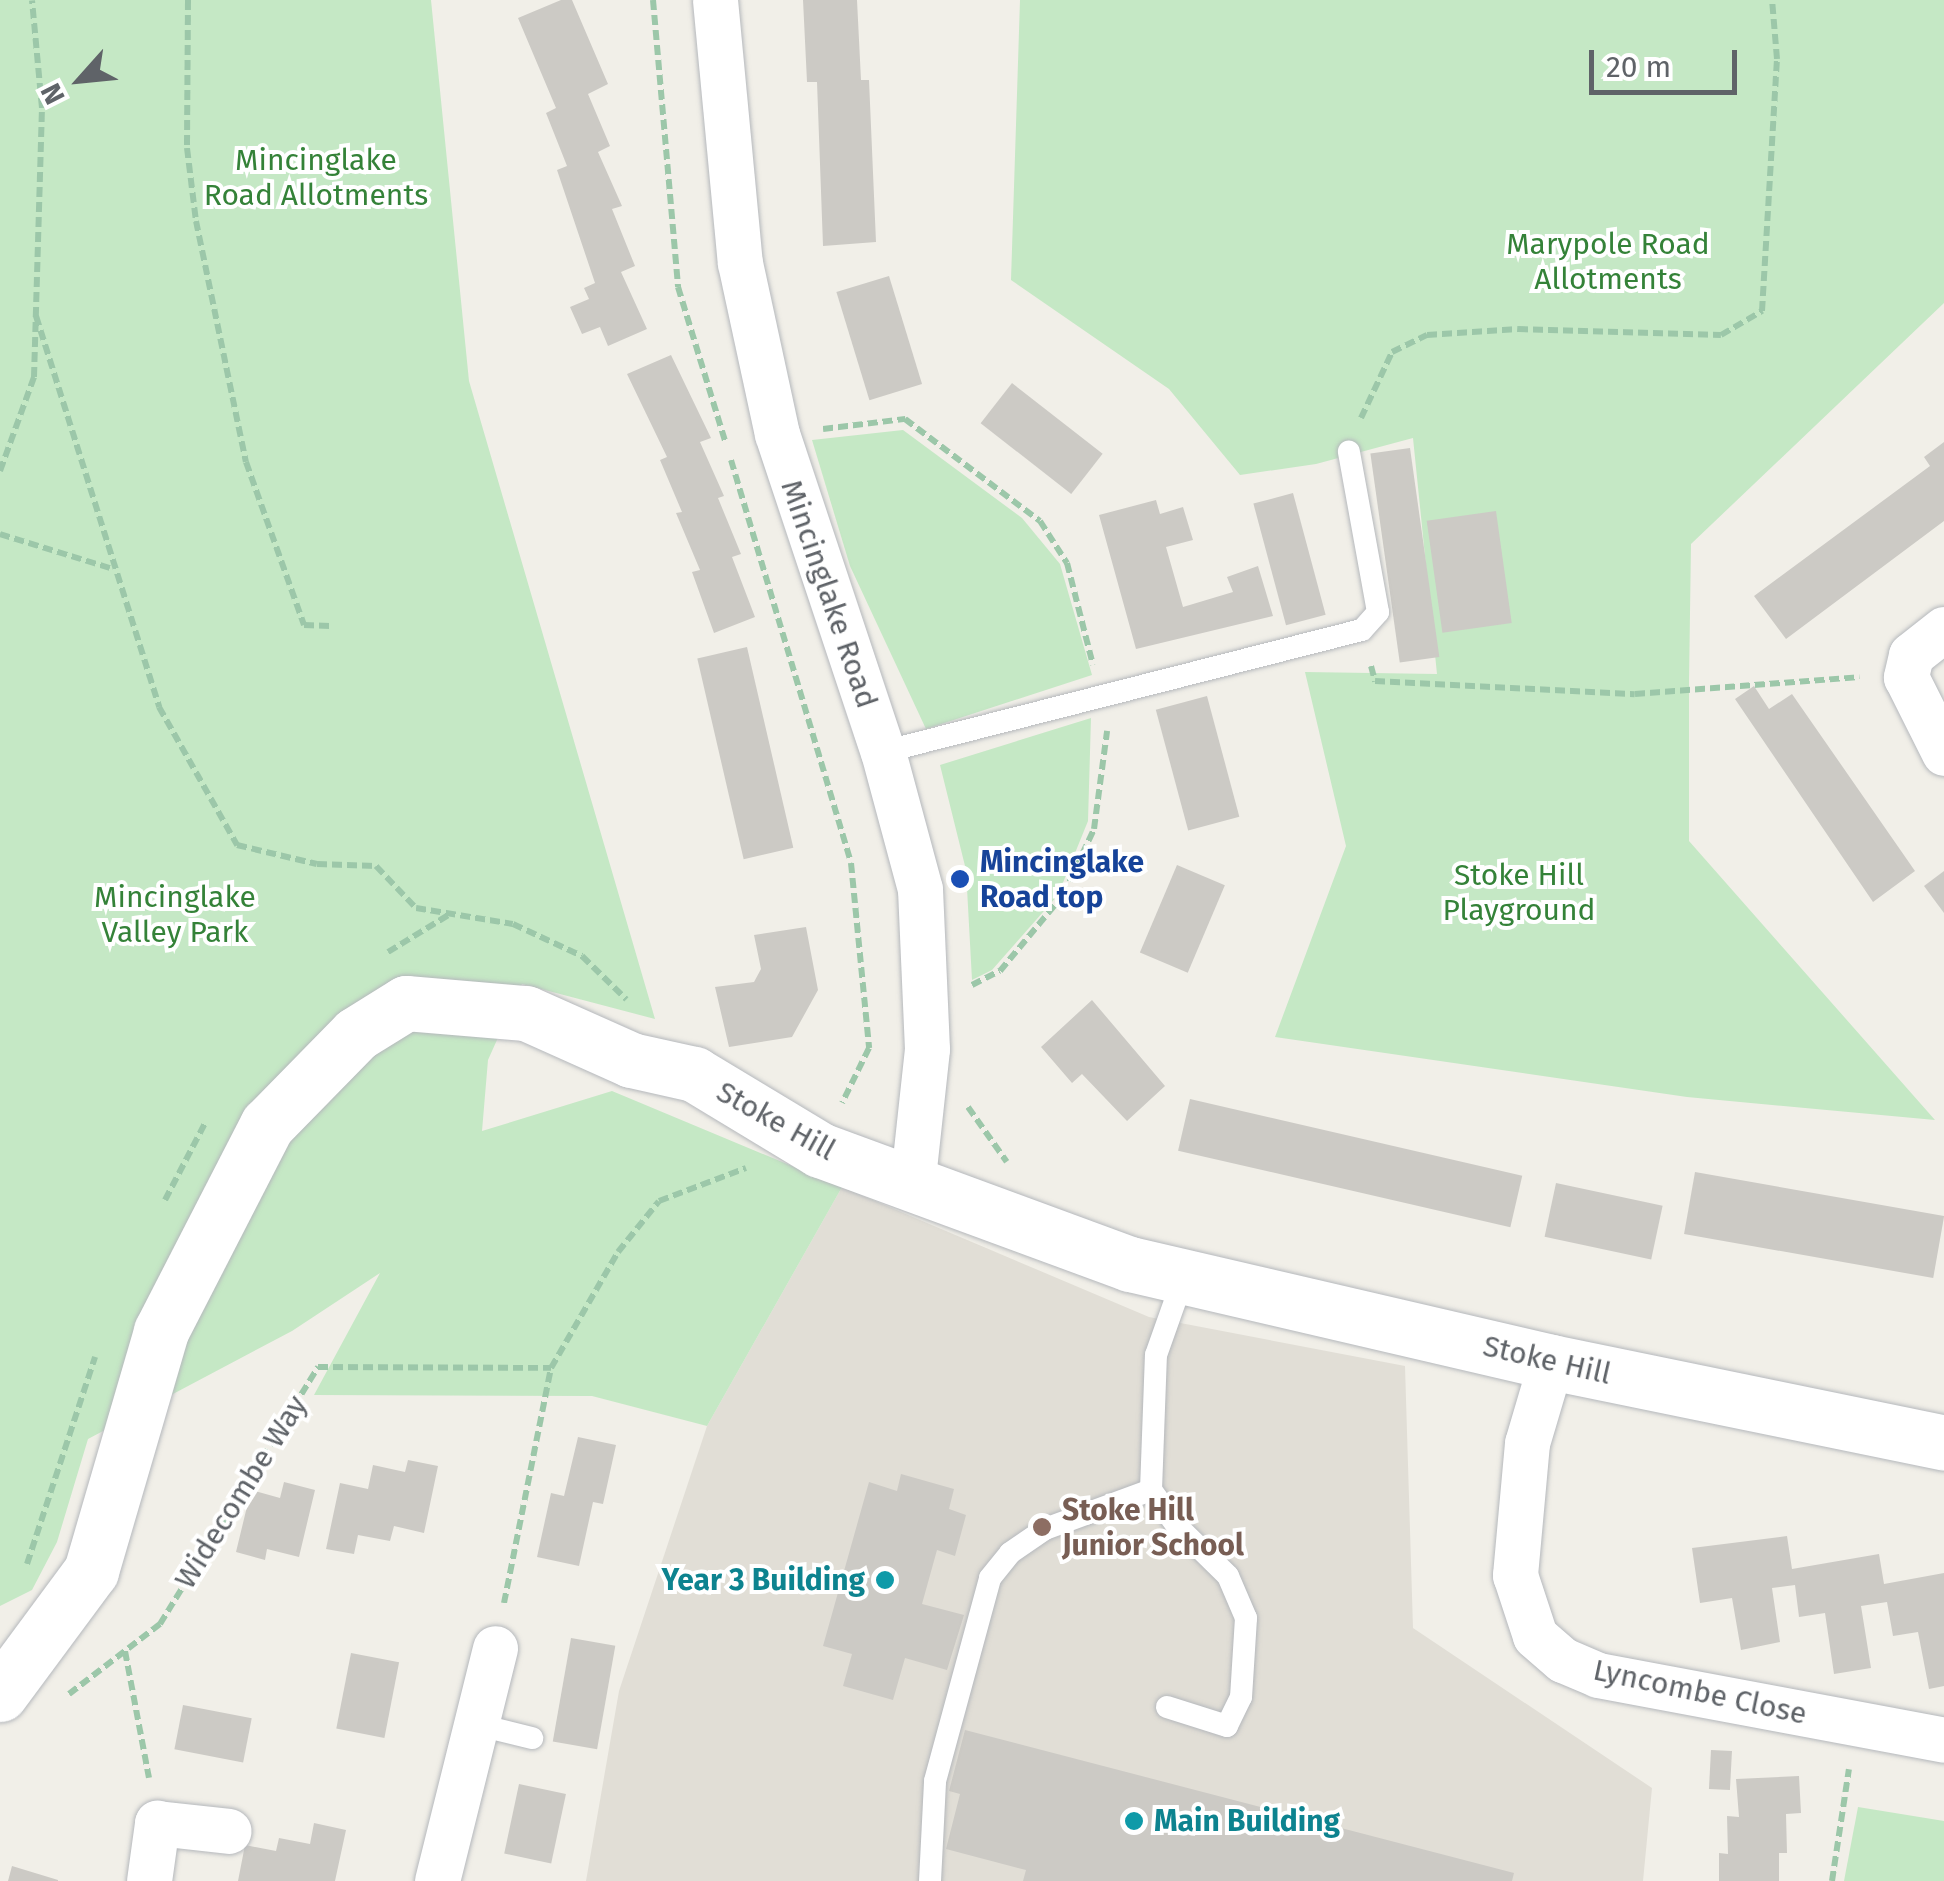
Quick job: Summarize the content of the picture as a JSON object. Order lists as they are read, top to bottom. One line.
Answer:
{"streets":{"street":["Mincinglake Road","Stoke Hill","Lyncombe Close"],"path":["Widecombe Way"]},"crossings":[["Mincinglake Road","Stoke Hill"],["Stoke Hill","Lyncombe Close"]],"parks":["Mincinglake Road Allotments","Marypole Road Allotments","Stoke Hill Playground","Mincinglake Valley Park"],"places":["Mincinglake Road top","Stoke Hill Junior School","Year 3 Building","Main Building"],"scale_bar":"20 m","north":"bottom left"}
